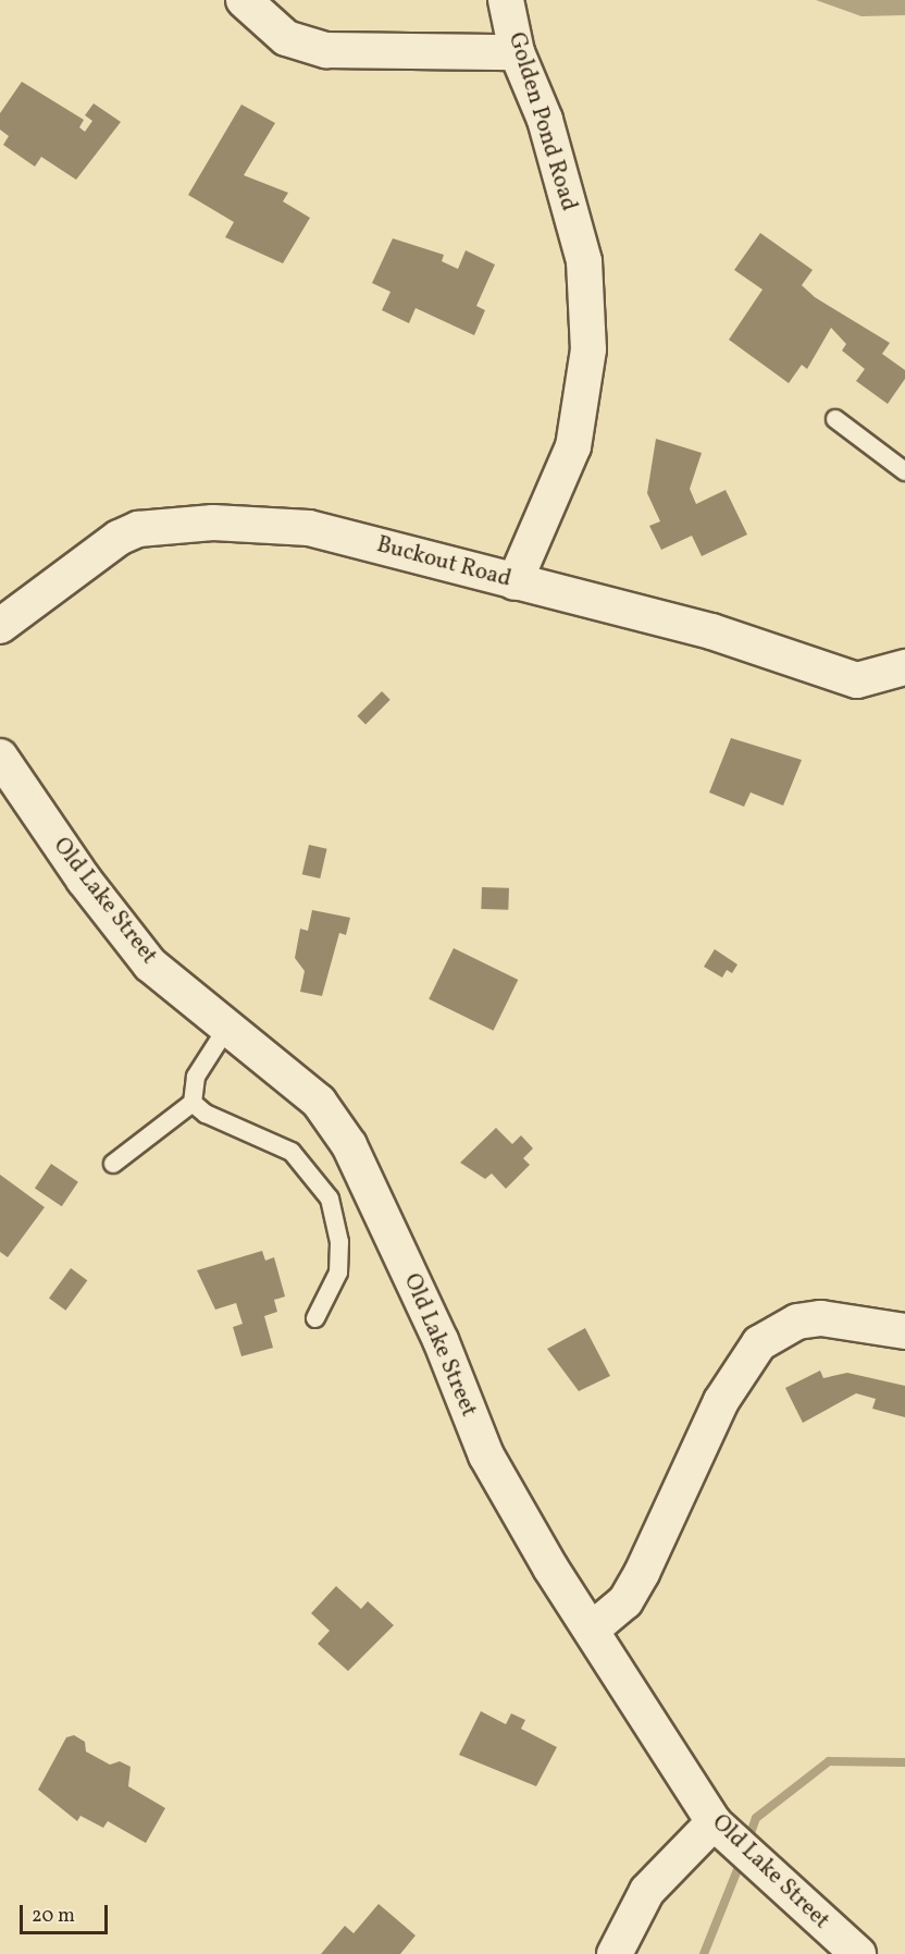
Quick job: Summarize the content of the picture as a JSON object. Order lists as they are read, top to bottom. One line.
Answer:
{"streets":{"street":["Golden Pond Road","Buckout Road","Old Lake Street"]},"crossings":[["Golden Pond Road","Buckout Road"]],"scale_bar":"20 m"}
